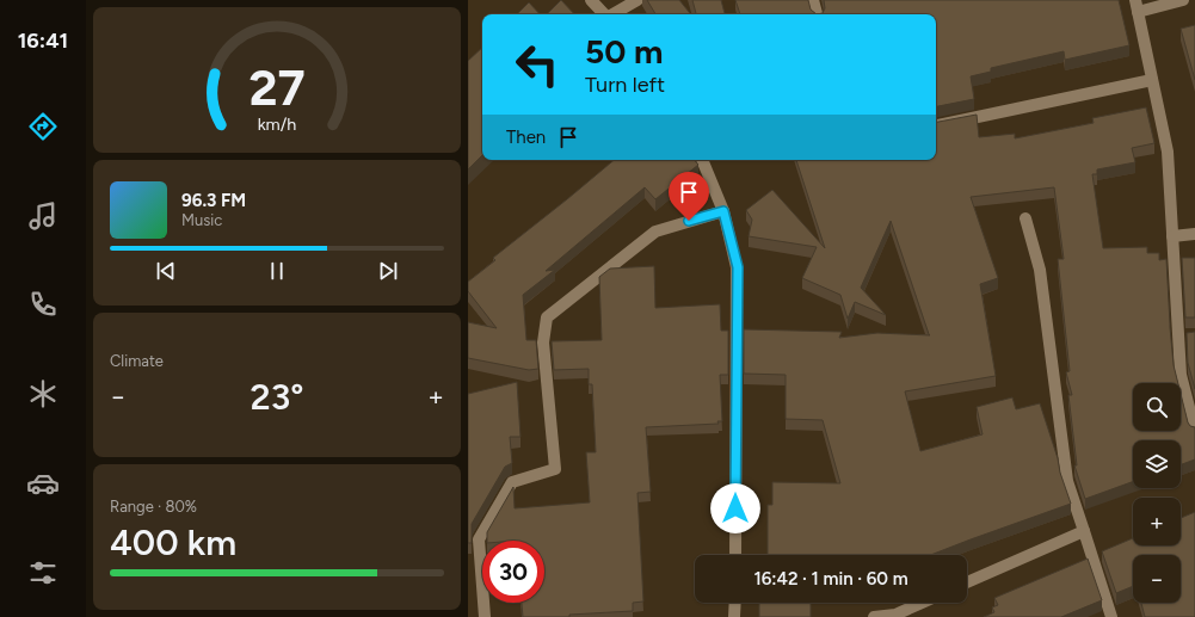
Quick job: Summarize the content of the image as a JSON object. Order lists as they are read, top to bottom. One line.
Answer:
{"page":{"tabs":"16:41","turn":["50 m","Turn left"],"then":"Then","song":["96.3 FM","Music"],"tile":["Climate",["Range · 80%","400 km"]],"heat":["−","23°","+"],"map_buttons":["+","−"],"limit":"30","trip":"16:42 · 1 min · 60 m","gauge":["27","km/h"]}}
